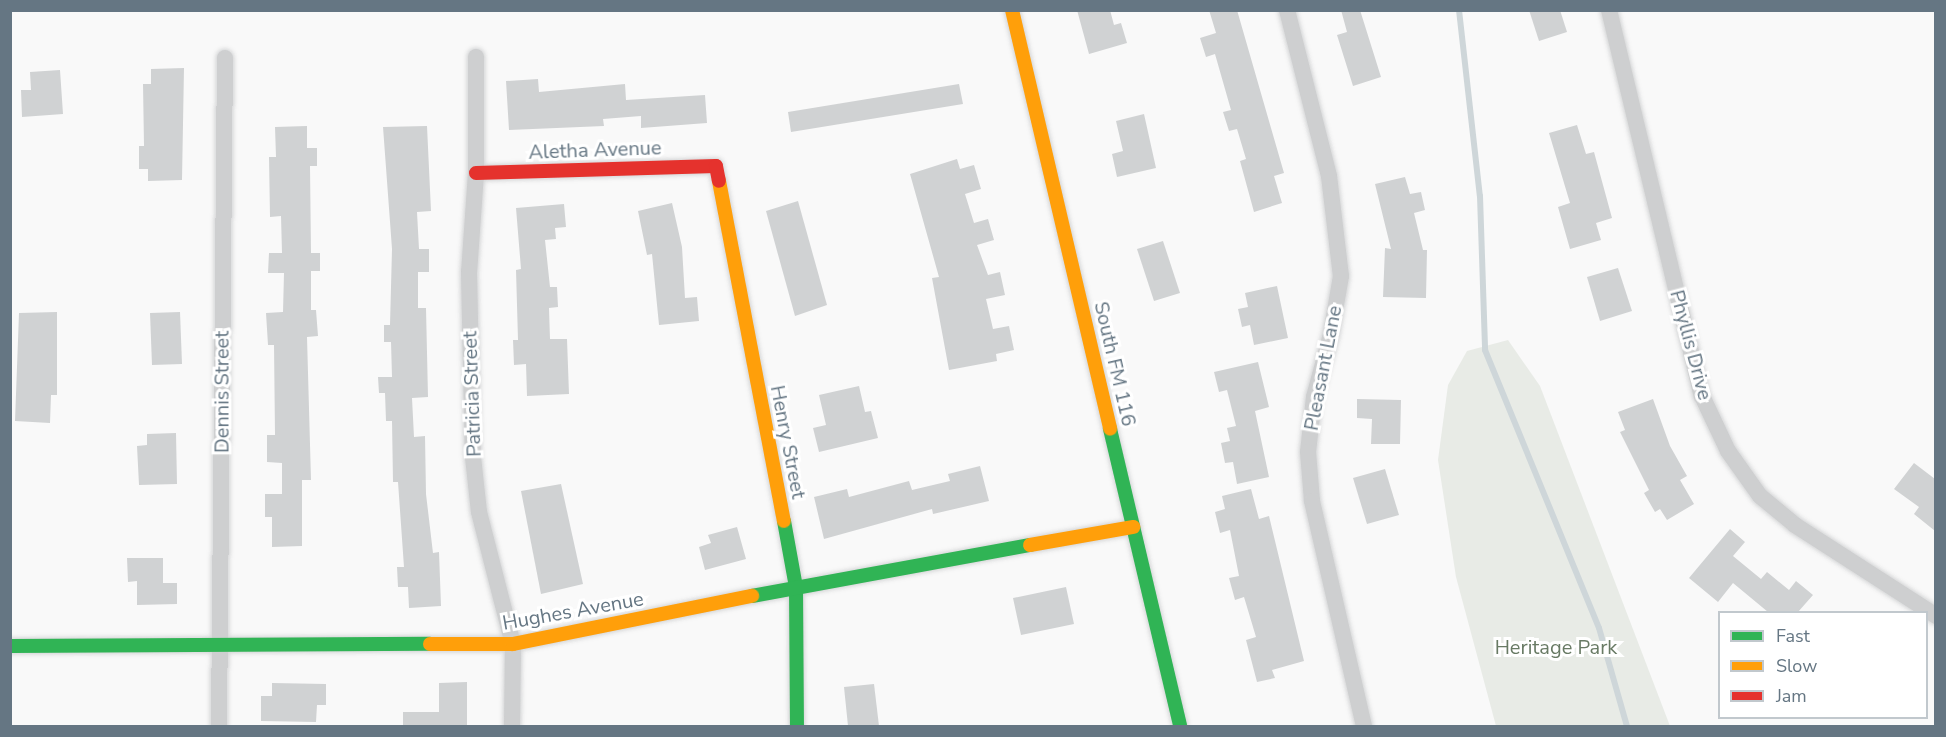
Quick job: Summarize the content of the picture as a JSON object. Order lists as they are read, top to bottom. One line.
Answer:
{"streets":{"street":["Aletha Avenue","Phyllis Drive","South FM 116","Pleasant Lane","Dennis Street","Patricia Street","Henry Street","Hughes Avenue"]},"crossings":[["Aletha Avenue","Patricia Street"],["Aletha Avenue","Henry Street"],["South FM 116","Hughes Avenue"],["Dennis Street","Hughes Avenue"],["Patricia Street","Hughes Avenue"],["Henry Street","Hughes Avenue"]],"parks":["Heritage Park"],"legend":["Fast","Slow","Jam"]}
